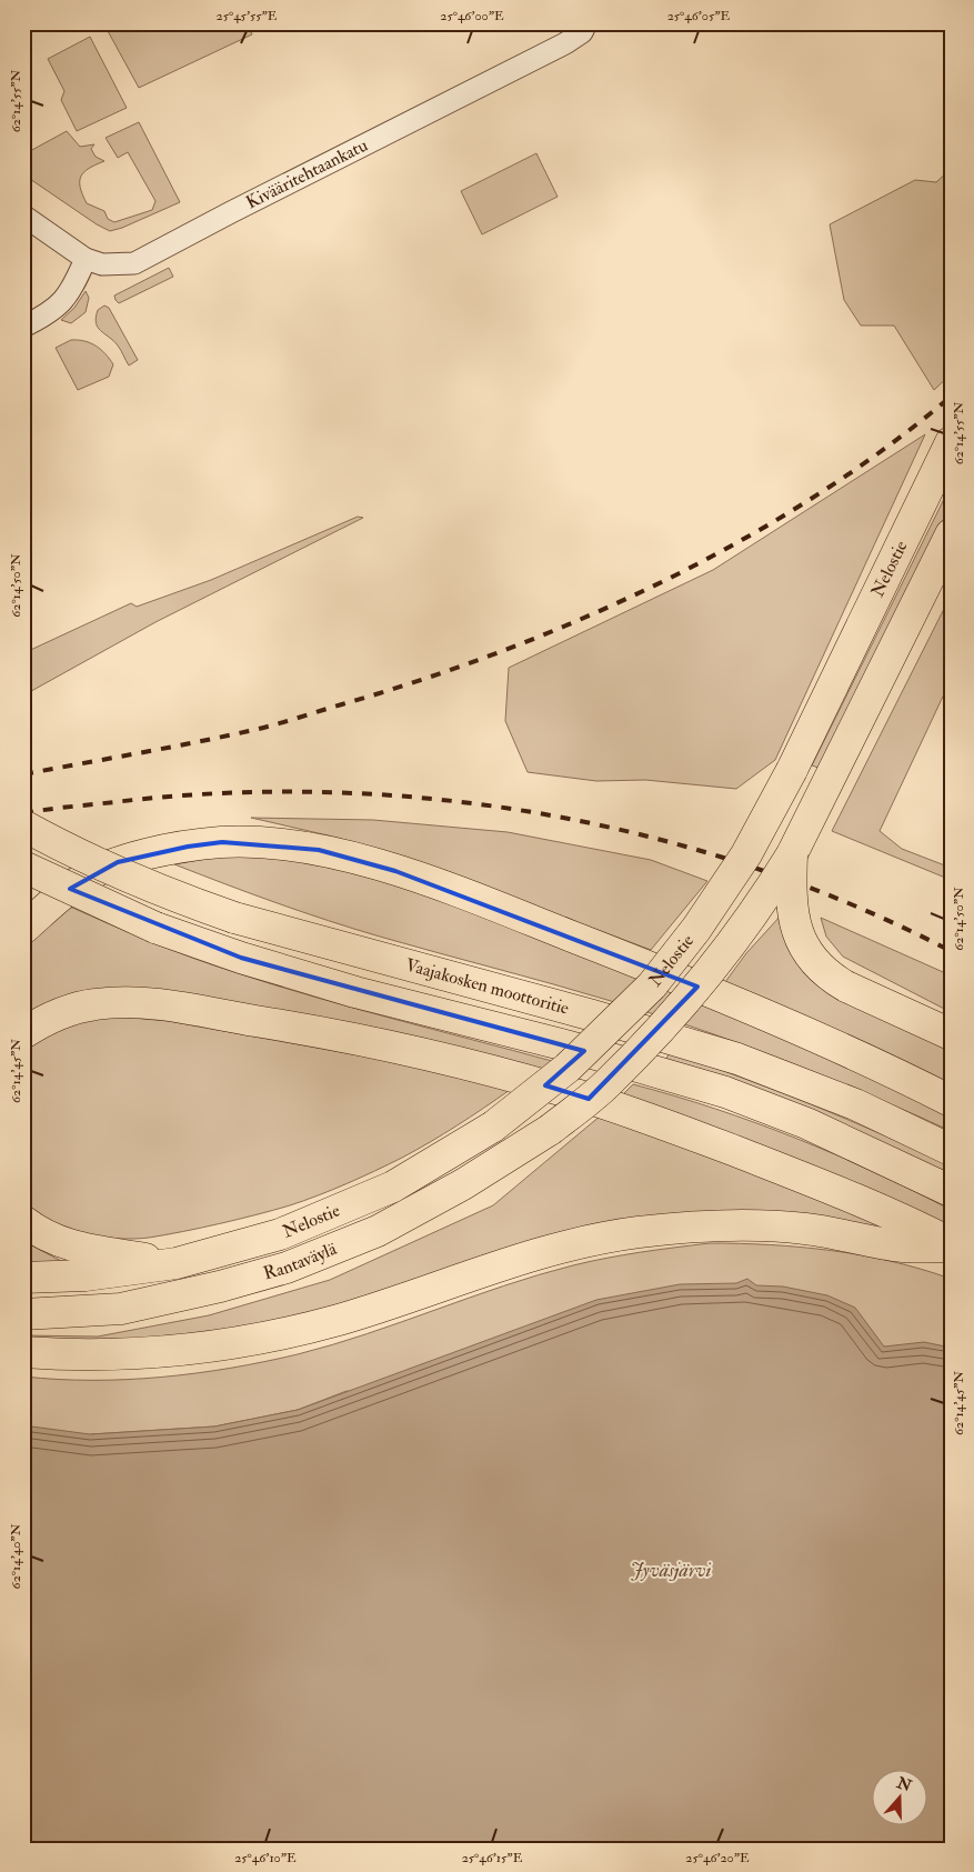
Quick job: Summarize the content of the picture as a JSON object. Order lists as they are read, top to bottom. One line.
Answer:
{"streets":{"highway":["Nelostie","Vaajakosken moottoritie","Rantaväylä"],"street":["Kivääritehtaankatu"]},"crossings":[["Nelostie","Rantaväylä"]],"water":["Jyväsjärvi"],"north":"top","coordinates":["25°45'55\"E","25°46'00\"E","25°46'05\"E","62°14'55\"N","62°14'50\"N","62°14'45\"N","62°14'40\"N","25°46'10\"E","25°46'15\"E","25°46'20\"E"]}
